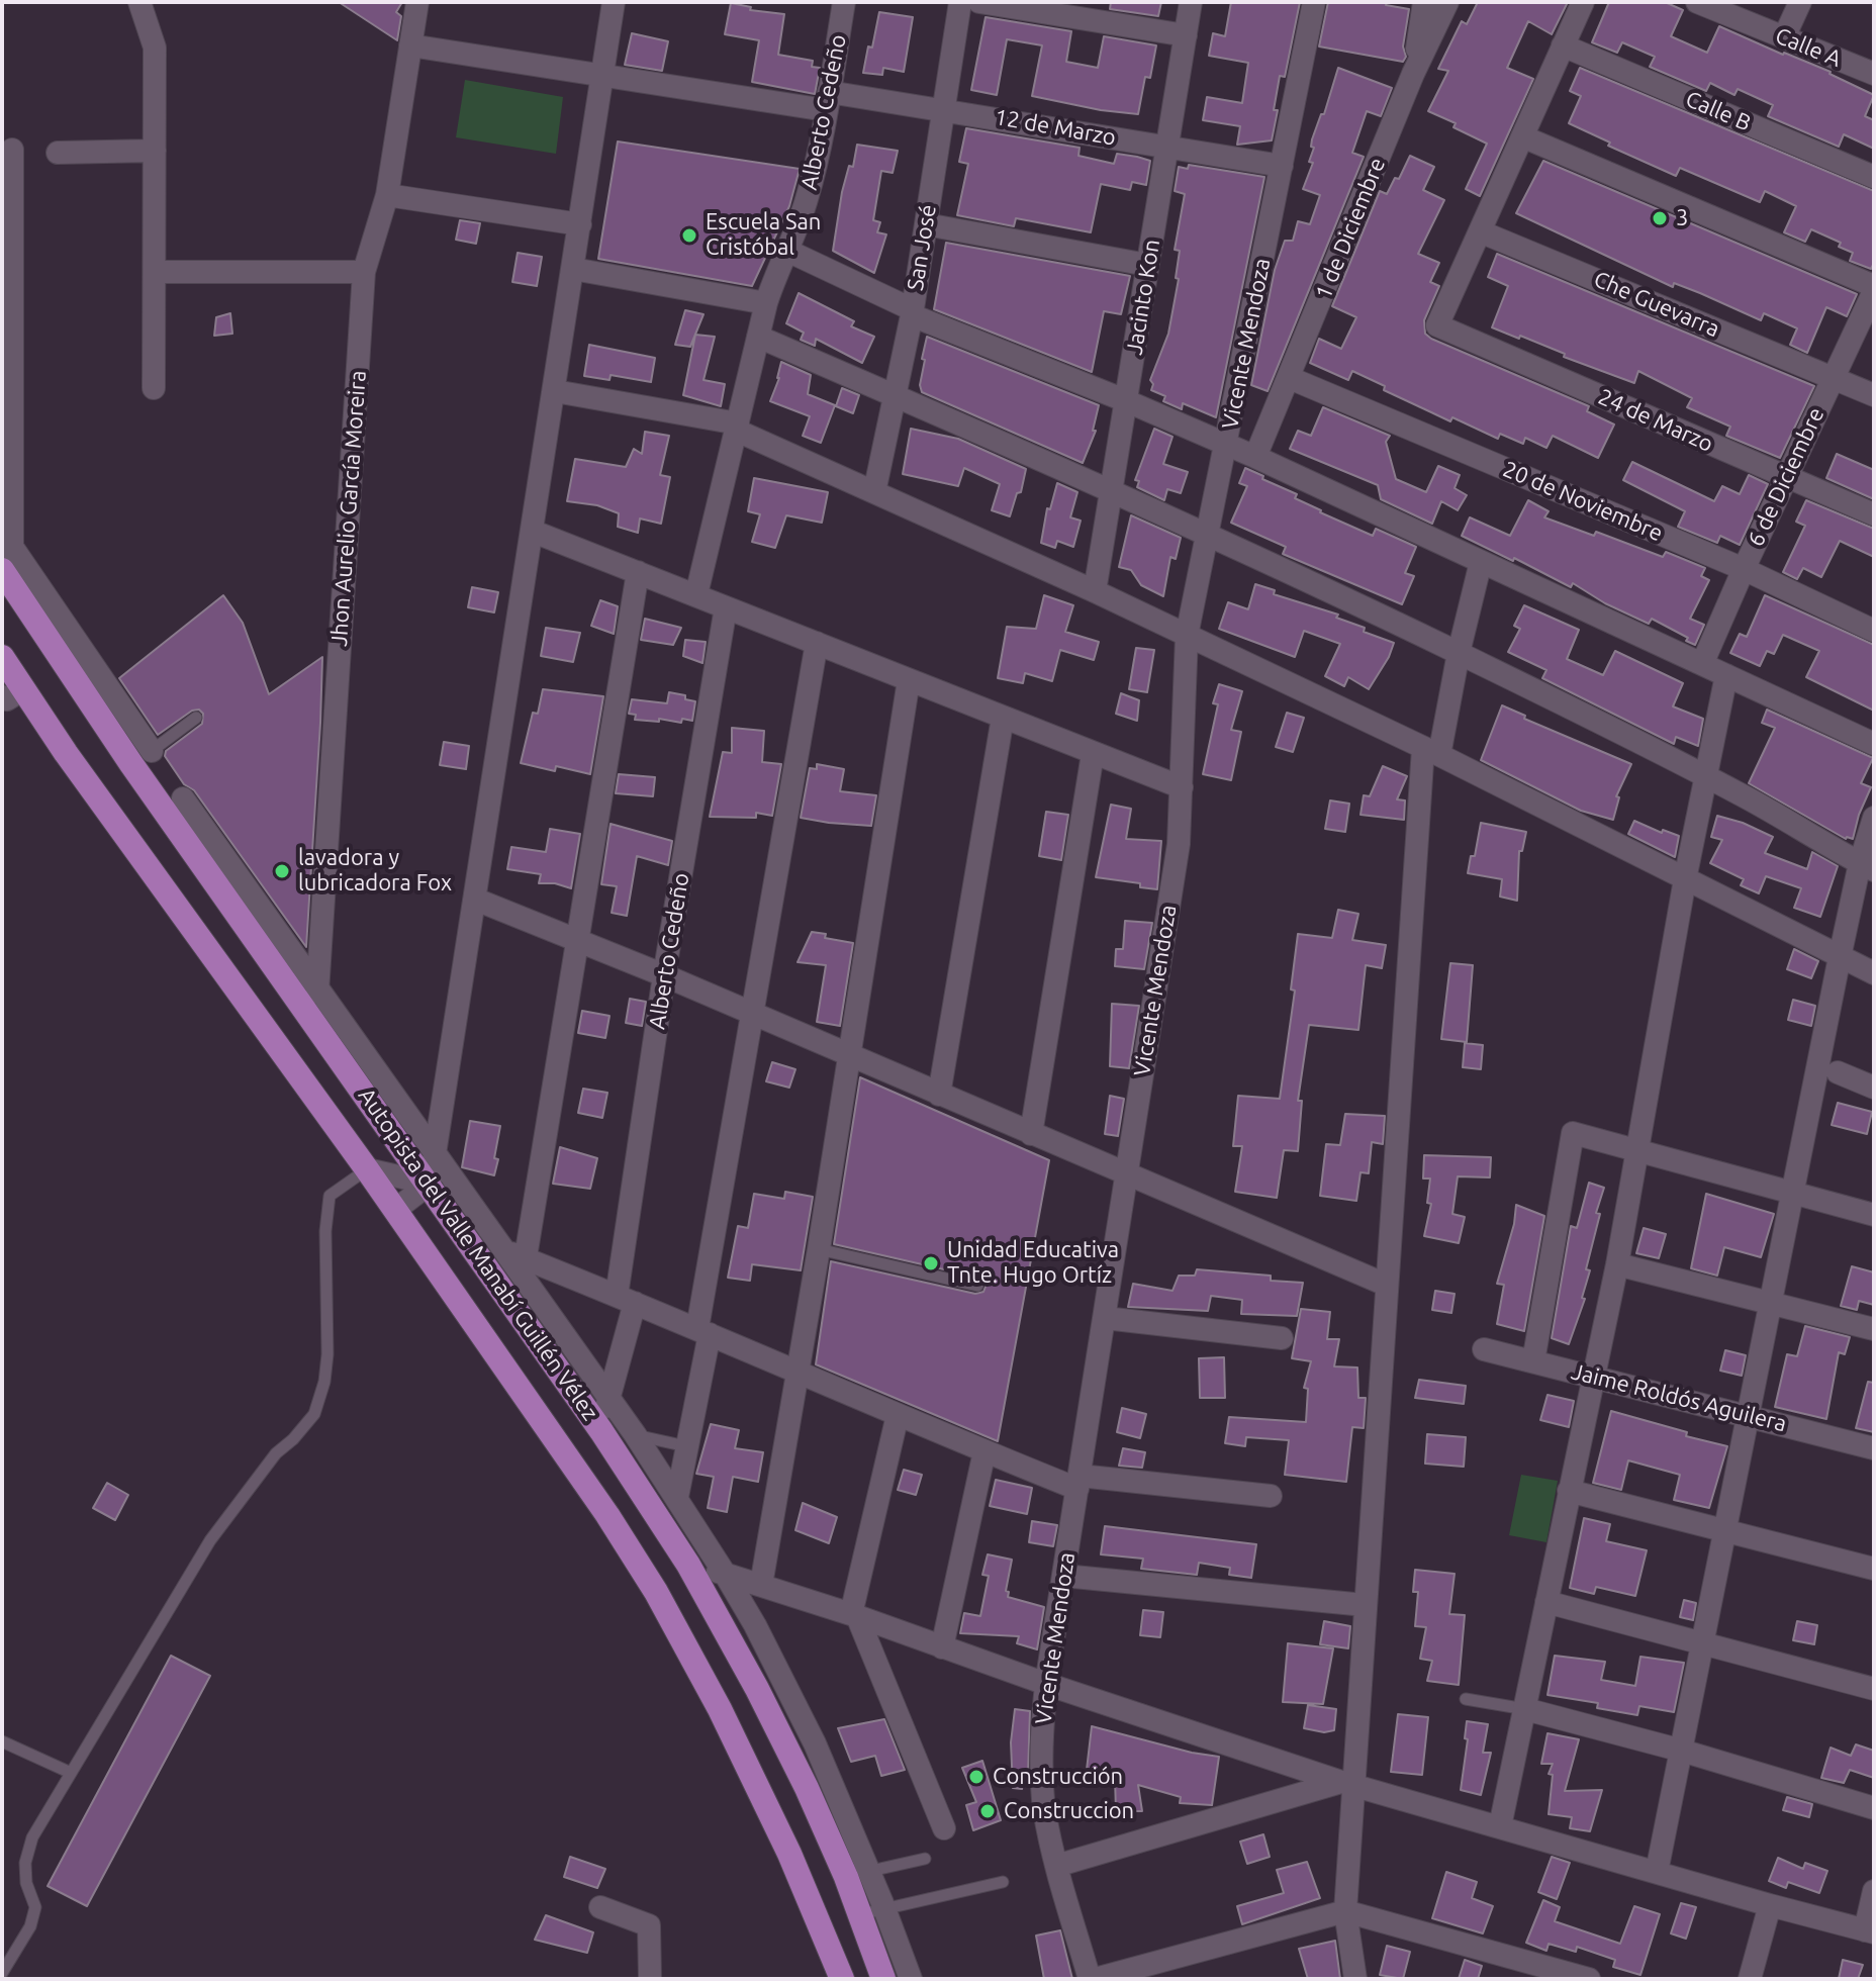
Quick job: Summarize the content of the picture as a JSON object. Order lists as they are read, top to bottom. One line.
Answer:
{"streets":{"main road":["Autopista del Valle Manabí Guillén Vélez"],"street":["Calle A","Calle B","Alberto Cedeño","12 de Marzo","1 de Diciembre","San José","Jacinto Kon","Che Guevarra","Vicente Mendoza","24 de Marzo","6 de Diciembre","20 de Noviembre","Jhon Aurelio García Moreira","Jaime Roldós Aguilera"]},"crossings":[["Alberto Cedeño","12 de Marzo"],["Alberto Cedeño","Autopista del Valle Manabí Guillén Vélez"],["12 de Marzo","San José"],["12 de Marzo","Jacinto Kon"],["12 de Marzo","Vicente Mendoza"],["12 de Marzo","Jhon Aurelio García Moreira"],["1 de Diciembre","20 de Noviembre"],["Che Guevarra","24 de Marzo"],["Che Guevarra","6 de Diciembre"],["24 de Marzo","6 de Diciembre"],["6 de Diciembre","20 de Noviembre"],["Jhon Aurelio García Moreira","Autopista del Valle Manabí Guillén Vélez"]],"places":["3","Escuela San Cristóbal","lavadora y lubricadora Fox","Unidad Educativa Tnte. Hugo Ortíz","Construcción","Construccion"]}
